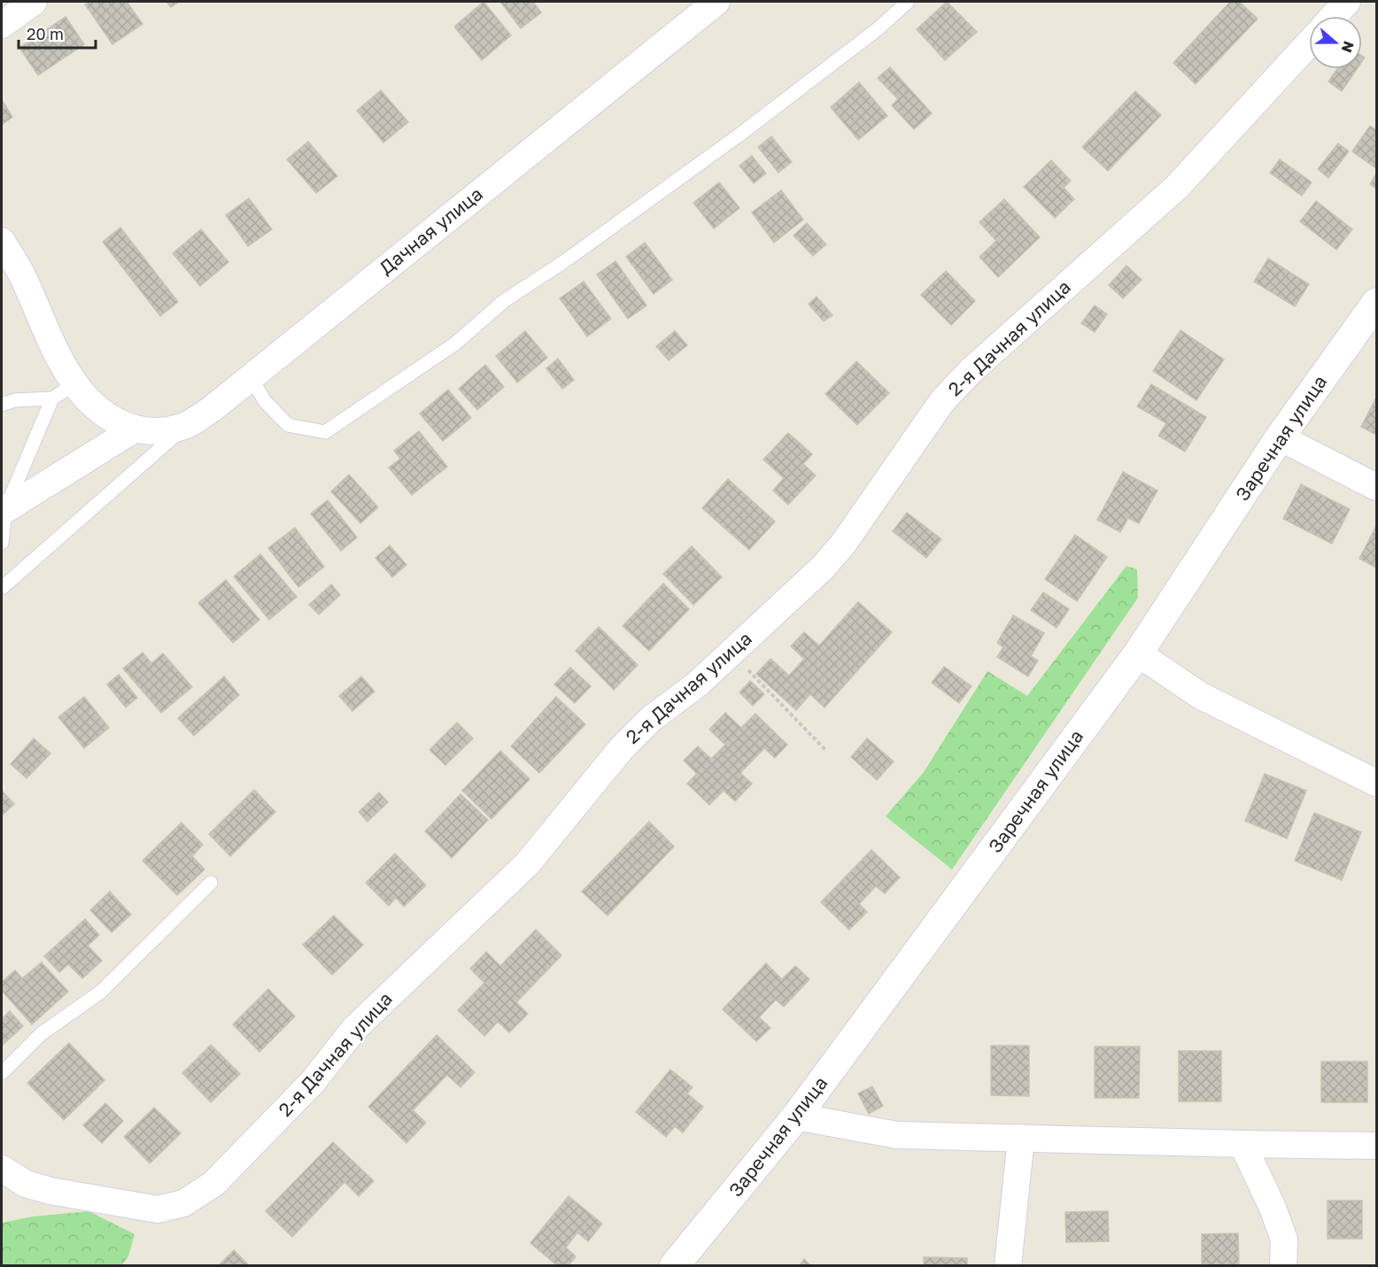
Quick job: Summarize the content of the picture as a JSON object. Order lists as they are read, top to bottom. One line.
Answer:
{"streets":{"main road":["Заречная улица"],"street":["Дачная улица","2-я Дачная улица"]},"scale_bar":"20 m","north":"right"}
